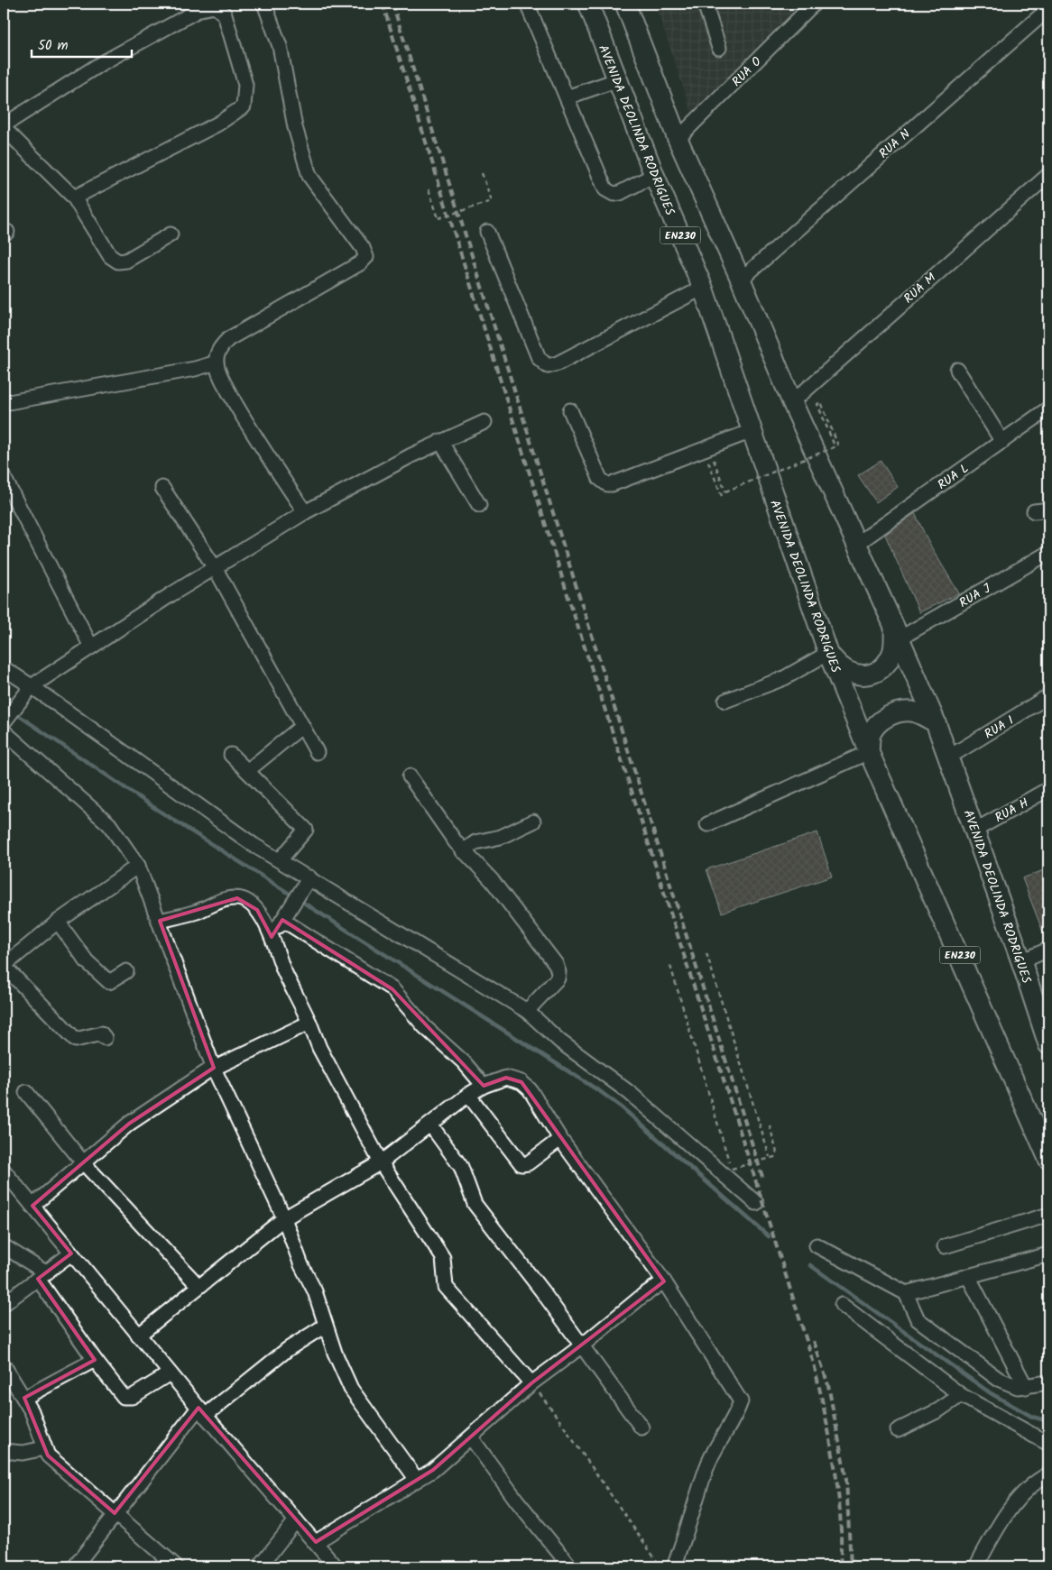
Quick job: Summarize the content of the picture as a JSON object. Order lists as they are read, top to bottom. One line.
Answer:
{"streets":{"highway":["AVENIDA DEOLINDA RODRIGUES","EN230"],"street":["RUA O","RUA N","RUA M","RUA L","RUA J","RUA I","RUA H"]},"crossings":[["RUA O","AVENIDA DEOLINDA RODRIGUES"],["AVENIDA DEOLINDA RODRIGUES","RUA N"],["AVENIDA DEOLINDA RODRIGUES","RUA M"],["AVENIDA DEOLINDA RODRIGUES","RUA L"],["AVENIDA DEOLINDA RODRIGUES","RUA J"],["AVENIDA DEOLINDA RODRIGUES","RUA I"],["AVENIDA DEOLINDA RODRIGUES","RUA H"]],"scale_bar":"50 m"}
